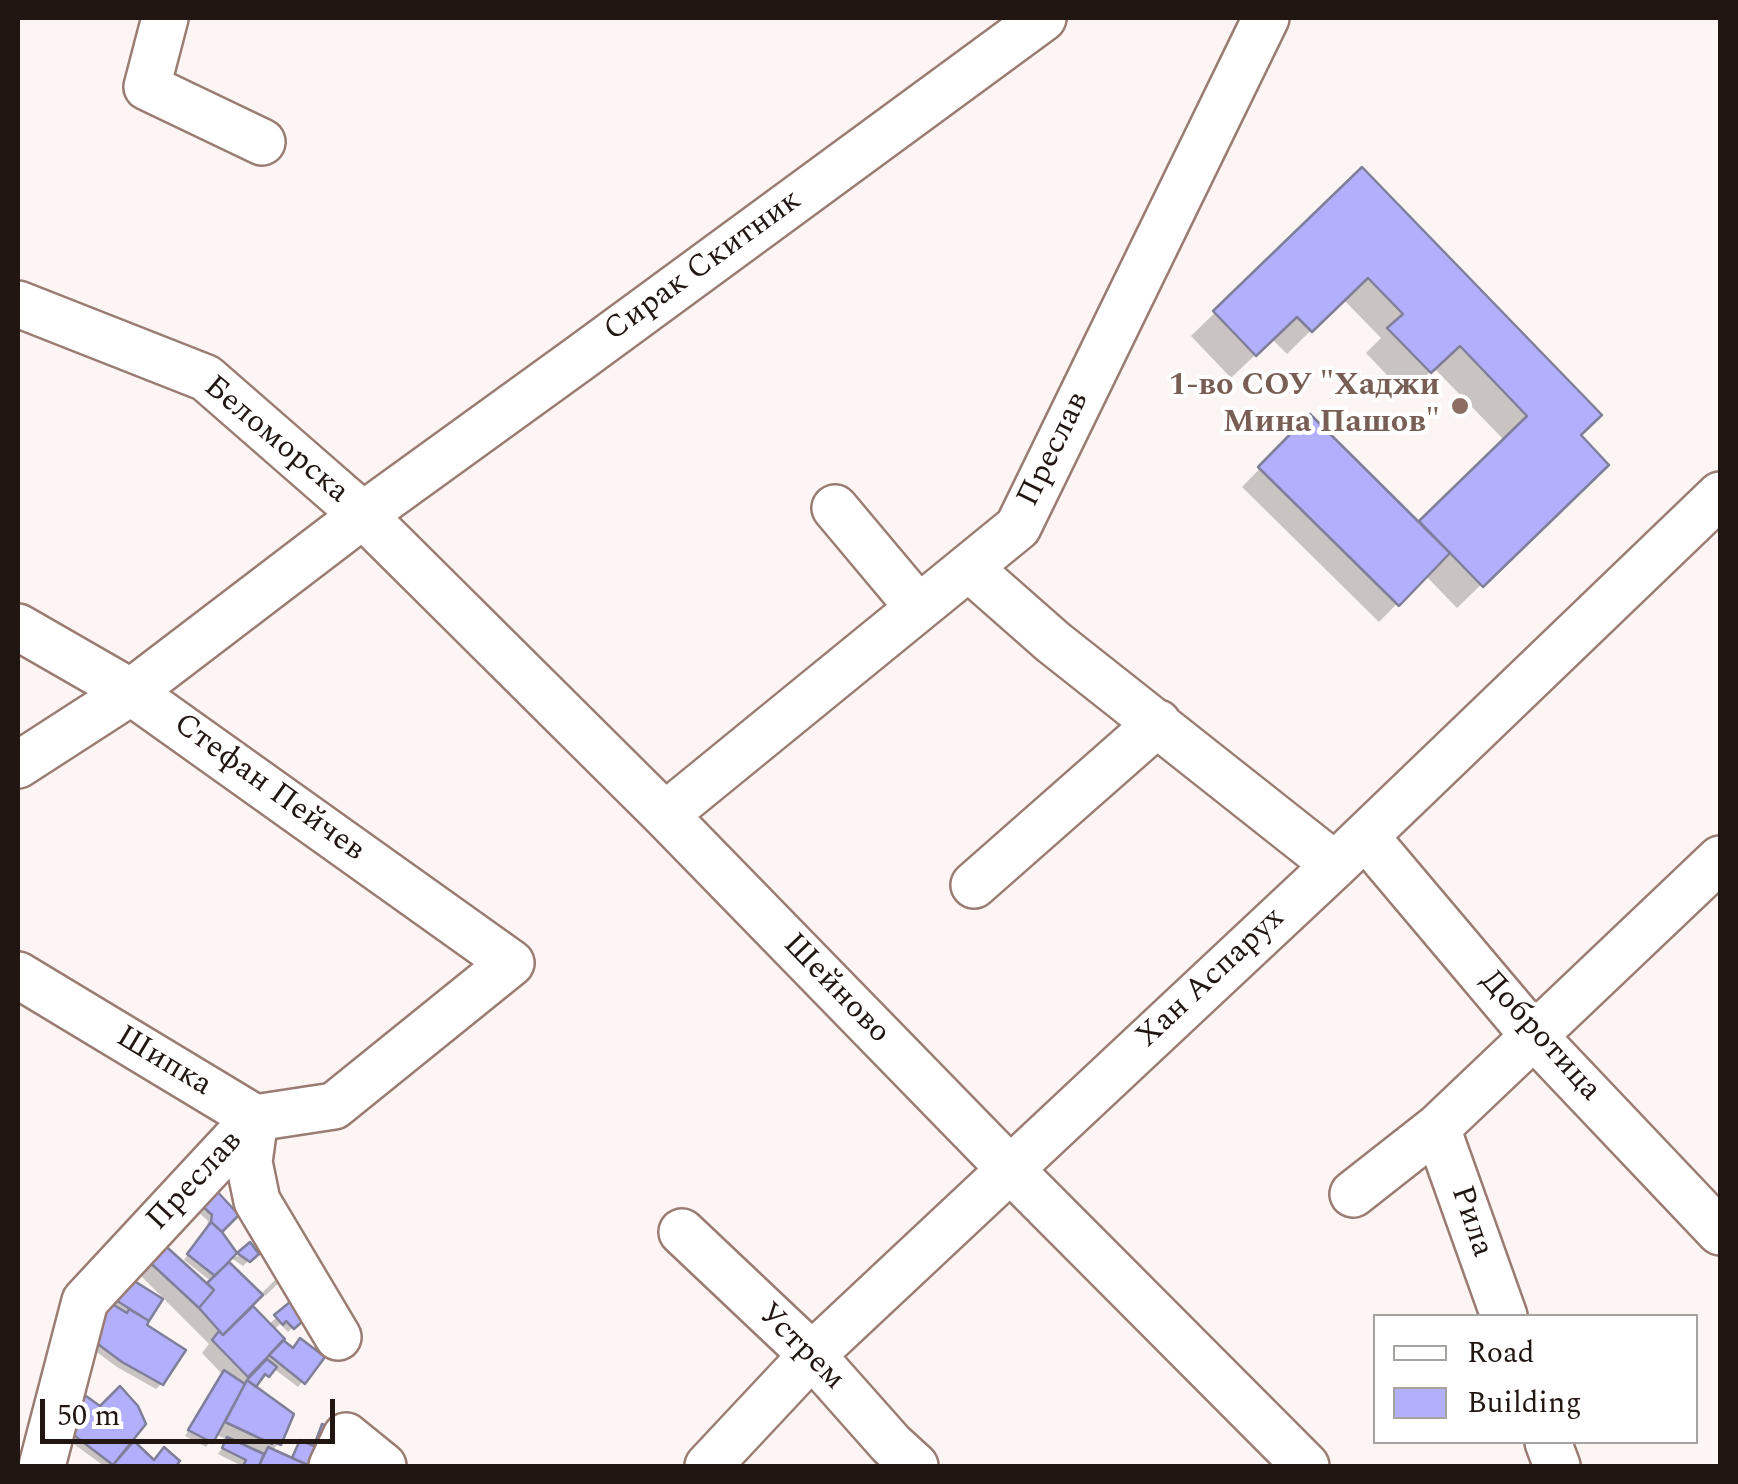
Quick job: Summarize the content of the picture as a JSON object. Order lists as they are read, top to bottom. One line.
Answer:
{"streets":{"street":["Сирак Скитник","Беломорска","Преслав","Стефан Пейчев","Хан Аспарух","Шейново","Добротица","Шипка","Рила","Устрем"]},"crossings":[["Сирак Скитник","Беломорска"],["Сирак Скитник","Стефан Пейчев"],["Сирак Скитник","Шейново"],["Беломорска","Шейново"],["Преслав","Стефан Пейчев"],["Преслав","Шейново"],["Преслав","Добротица"],["Преслав","Шипка"],["Хан Аспарух","Шейново"],["Хан Аспарух","Добротица"],["Хан Аспарух","Устрем"]],"places":["1-во СОУ \"Хаджи Мина Пашов\""],"legend":["Road","Building"],"scale_bar":"50 m"}
